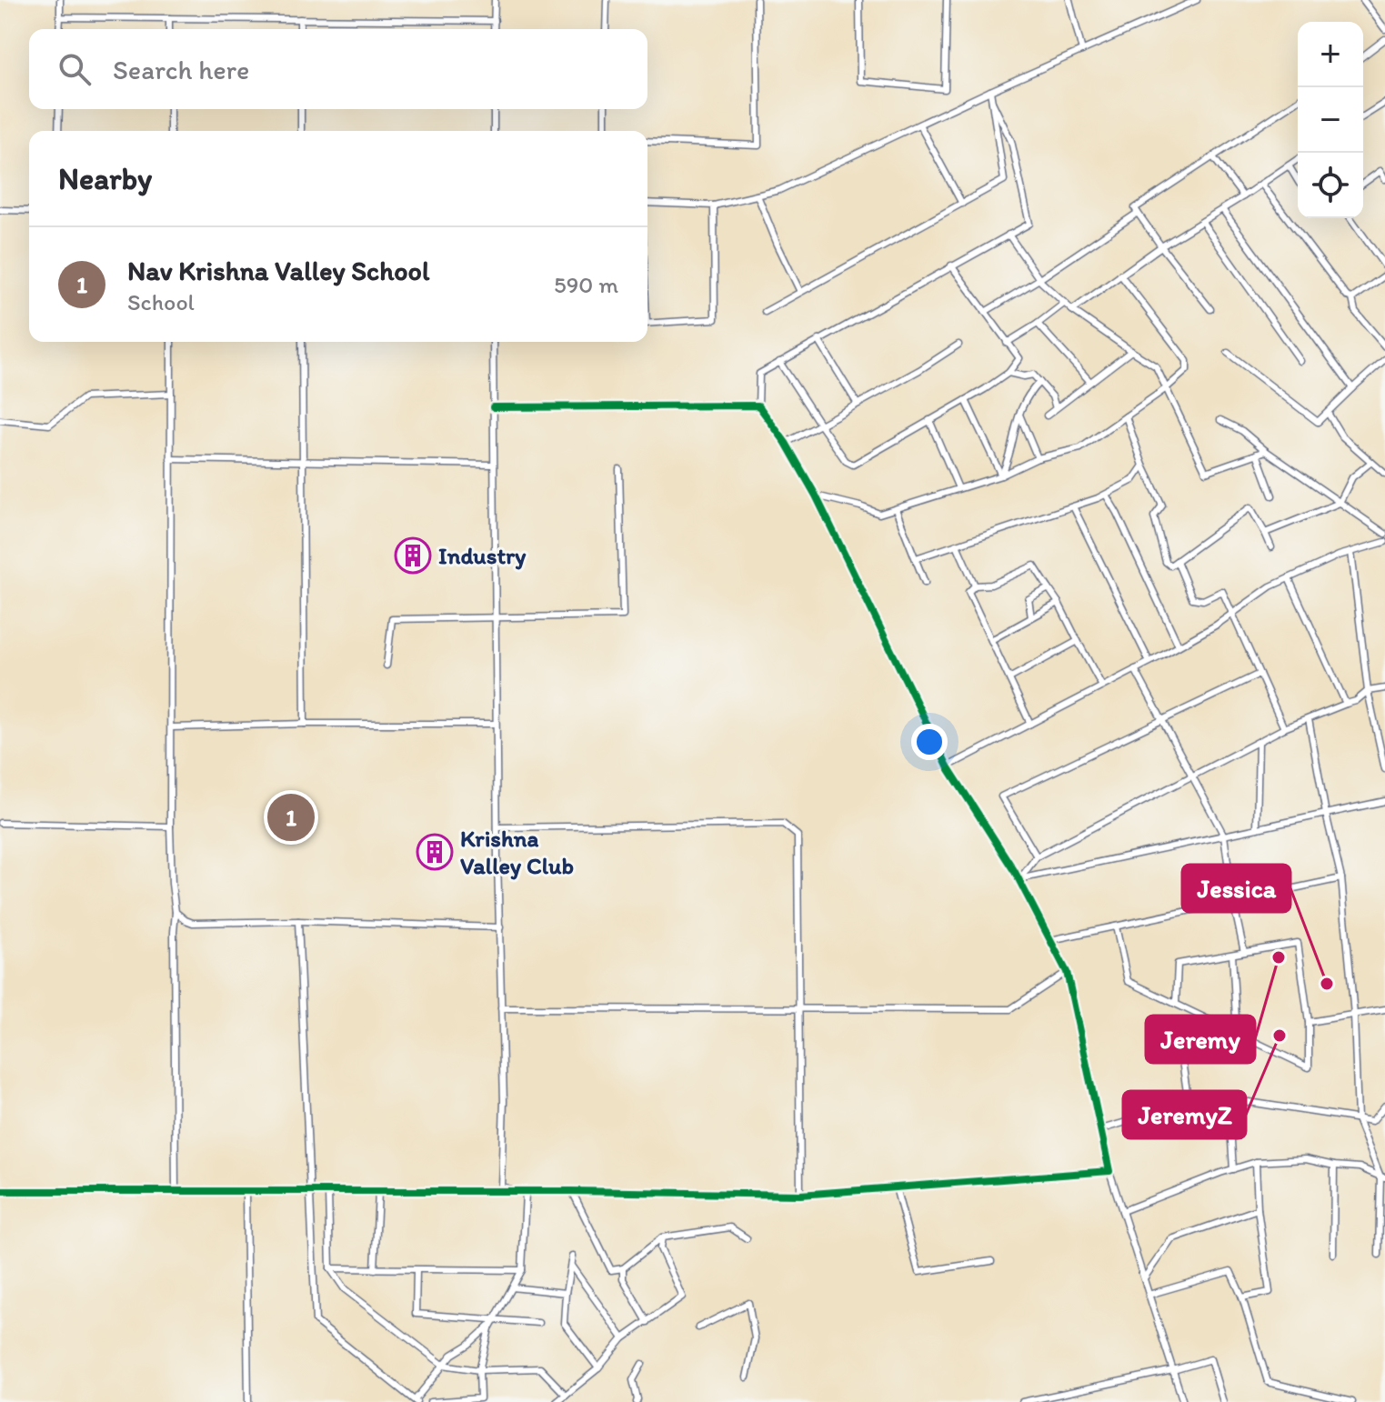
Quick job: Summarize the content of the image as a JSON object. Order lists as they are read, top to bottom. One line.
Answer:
{"places":{"building":["Industry","Krishna Valley Club"],"other":["Jeremy","Jessica","JeremyZ"]},"page":{"map_buttons":["+","−"],"search":"Search here","heading":"Nearby","list":[{"mark":"1","name":"Nav Krishna Valley School","note":"School","value":"590 m"}],"pins":"1"}}
